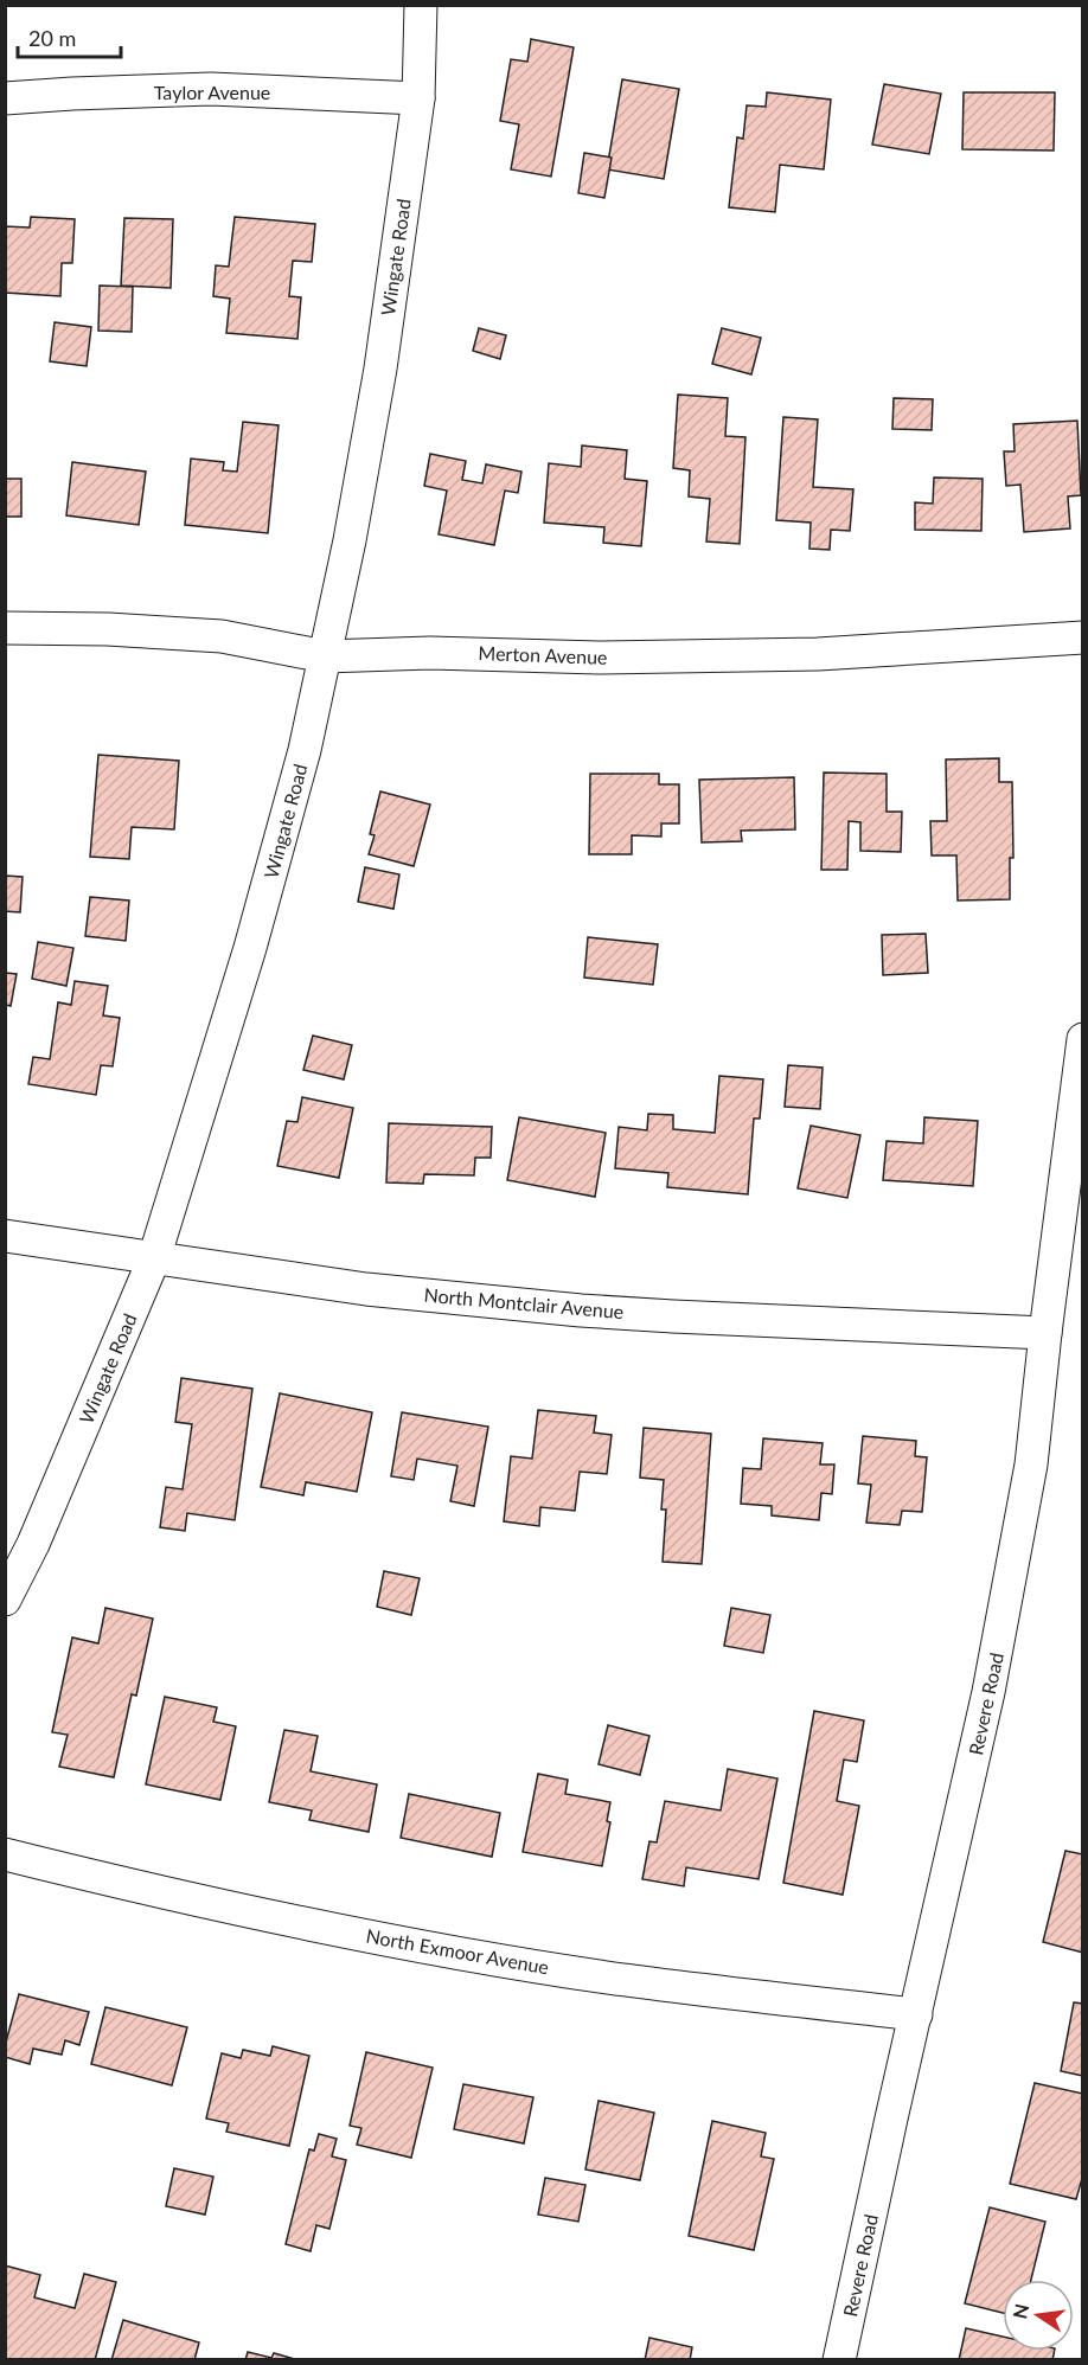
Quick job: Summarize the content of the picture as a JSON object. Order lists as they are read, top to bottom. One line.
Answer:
{"streets":{"street":["Taylor Avenue","Wingate Road","Merton Avenue","North Montclair Avenue","Revere Road","North Exmoor Avenue"]},"crossings":[["Taylor Avenue","Wingate Road"],["Wingate Road","Merton Avenue"],["Wingate Road","North Montclair Avenue"],["North Montclair Avenue","Revere Road"],["Revere Road","North Exmoor Avenue"]],"scale_bar":"20 m","north":"left"}
